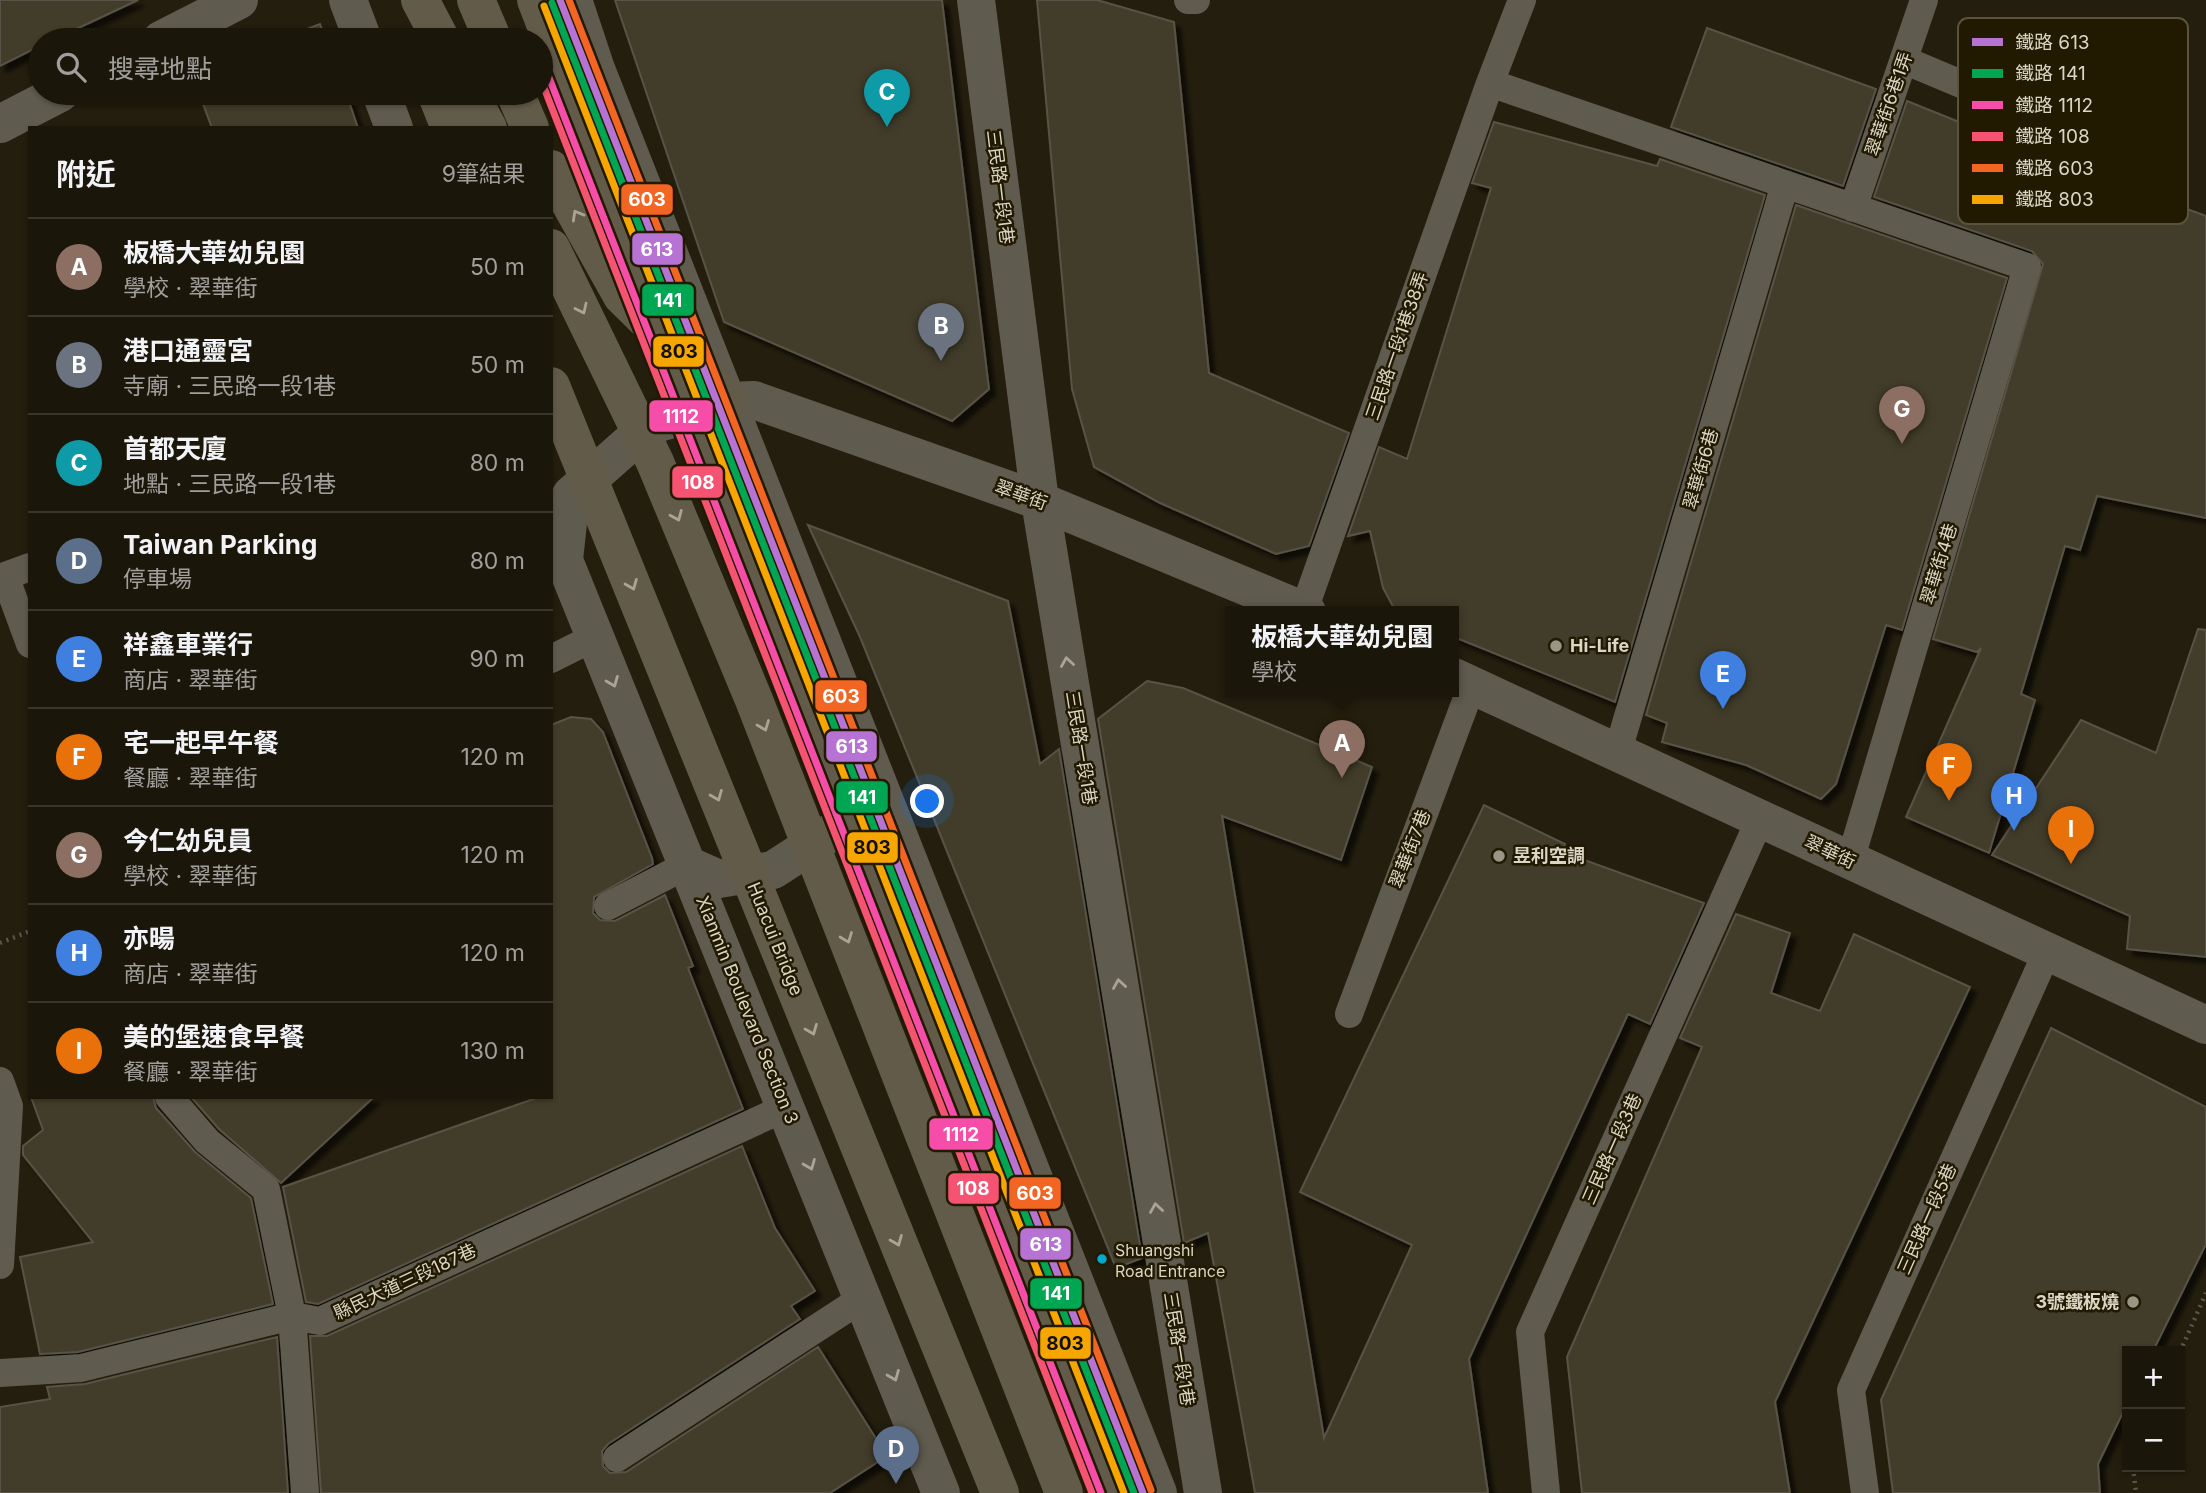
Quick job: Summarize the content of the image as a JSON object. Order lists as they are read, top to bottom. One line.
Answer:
{"streets":{"highway":["Huacui Bridge"],"street":["三民路一段1巷","翠華街","Xianmin Boulevard Section 3"],"lane":["翠華街6巷1弄","三民路一段1巷38弄","翠華街6巷","翠華街4巷","翠華街7巷","三民路一段3巷","三民路一段5巷","縣民大道三段187巷"]},"crossings":[["翠華街6巷1弄","翠華街4巷"],["三民路一段1巷","翠華街"],["翠華街6巷","翠華街"],["翠華街","翠華街4巷"],["翠華街","三民路一段3巷"],["翠華街","三民路一段5巷"],["Xianmin Boulevard Section 3","縣民大道三段187巷"]],"places":["Hi-Life","昱利空調","Shuangshi Road Entrance","3號鐵板燒"],"lines":["rail line 613","rail line 603","rail line 141","rail line 803","rail line 1112","rail line 108"],"legend":["鐵路 613","鐵路 141","鐵路 1112","鐵路 108","鐵路 603","鐵路 803"],"page":{"search":"搜尋地點","pins":["C","B","G","E","A","F","H","I","D"],"heading":["附近","9筆結果"],"list":[{"mark":"A","name":"板橋大華幼兒園","note":"學校 · 翠華街","value":"50 m"},{"mark":"B","name":"港口通靈宮","note":"寺廟 · 三民路一段1巷","value":"50 m"},{"mark":"C","name":"首都天廈","note":"地點 · 三民路一段1巷","value":"80 m"},{"mark":"D","name":"Taiwan Parking","note":"停車場","value":"80 m"},{"mark":"E","name":"祥鑫車業行","note":"商店 · 翠華街","value":"90 m"},{"mark":"F","name":"宅一起早午餐","note":"餐廳 · 翠華街","value":"120 m"},{"mark":"G","name":"今仁幼兒員","note":"學校 · 翠華街","value":"120 m"},{"mark":"H","name":"亦暘","note":"商店 · 翠華街","value":"120 m"},{"mark":"I","name":"美的堡速食早餐","note":"餐廳 · 翠華街","value":"130 m"}],"popup":["板橋大華幼兒園","學校"],"map_buttons":["+","−"]}}
